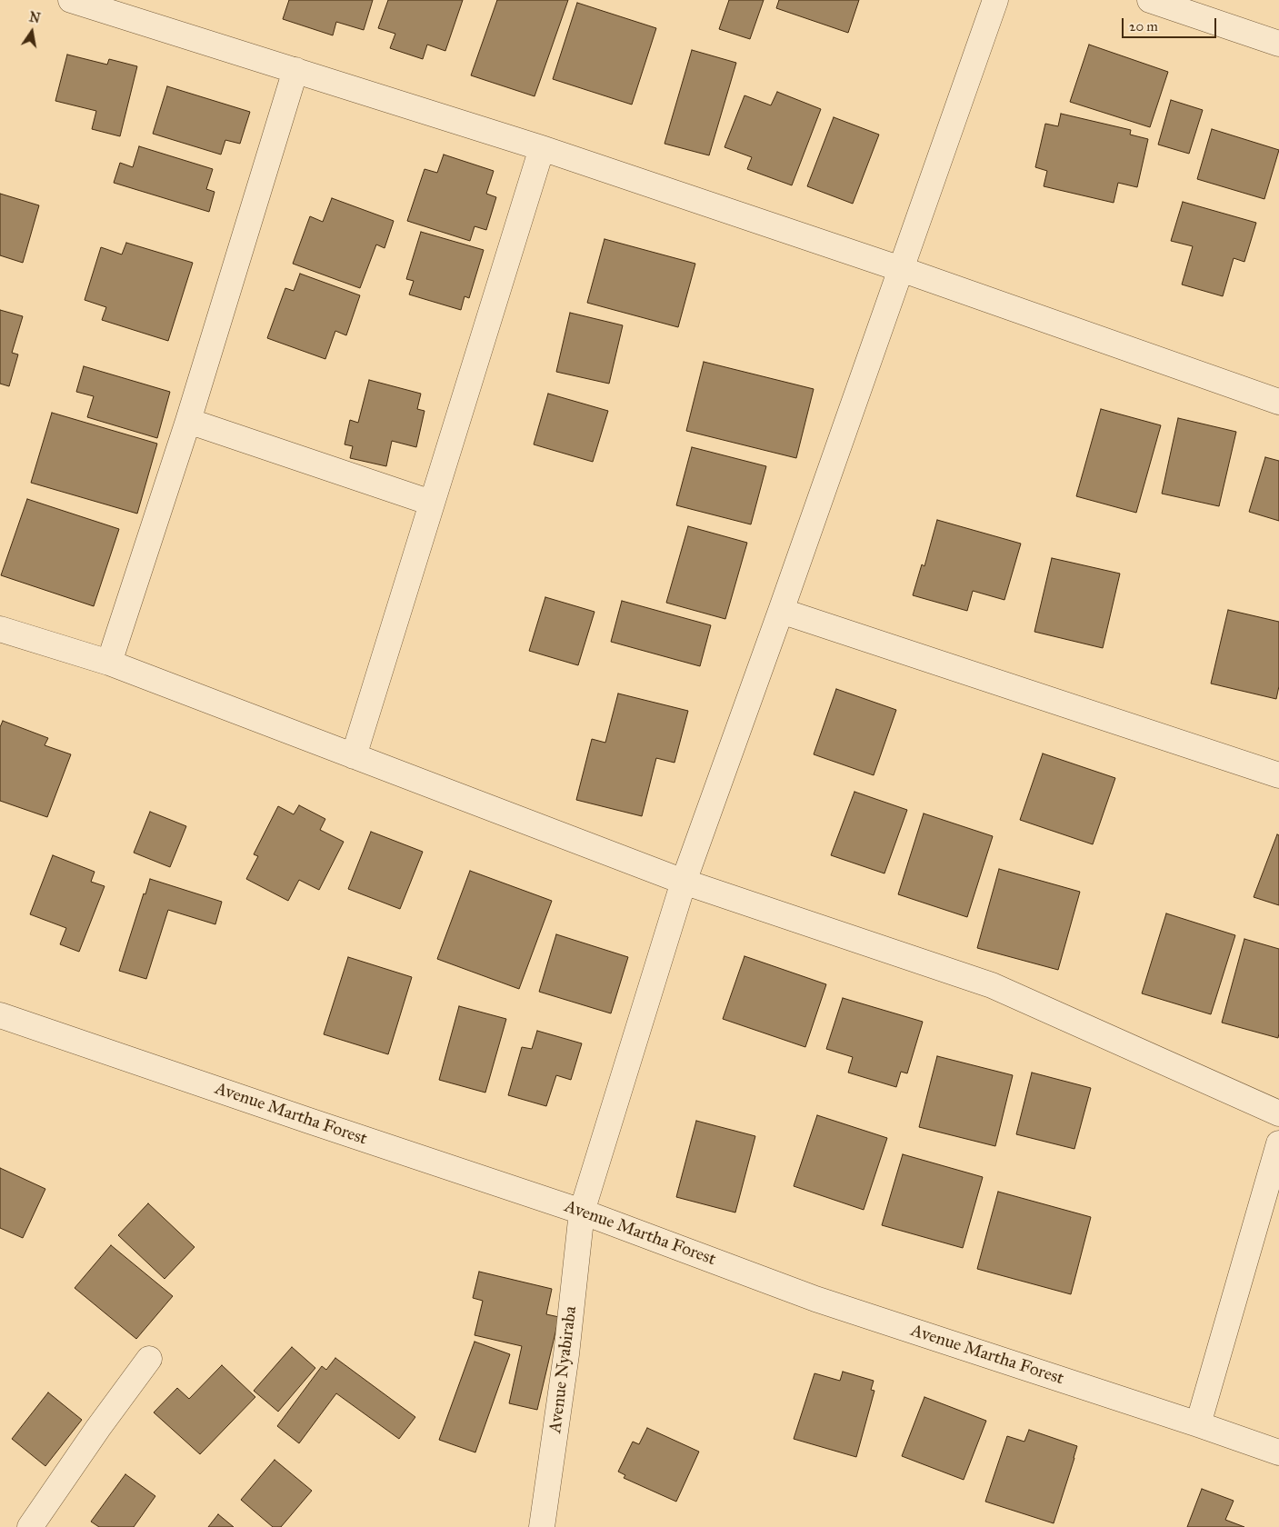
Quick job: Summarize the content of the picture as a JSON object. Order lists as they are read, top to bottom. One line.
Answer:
{"streets":{"street":["Avenue Martha Forest","Avenue Nyabiraba"]},"crossings":[["Avenue Martha Forest","Avenue Nyabiraba"]],"scale_bar":"20 m","north":"top"}
